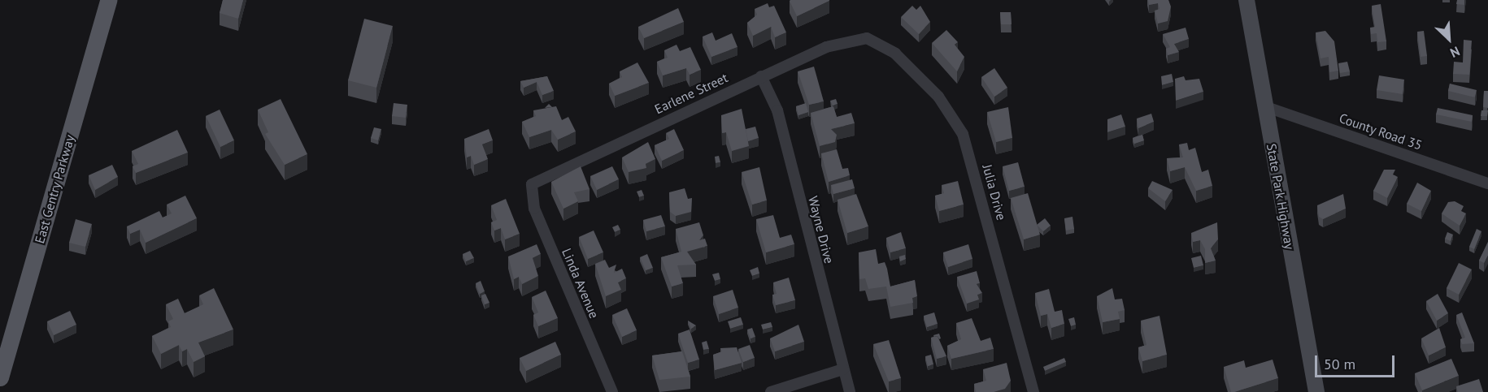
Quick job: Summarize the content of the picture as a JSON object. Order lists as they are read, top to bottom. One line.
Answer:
{"streets":{"main road":["East Gentry Parkway","State Park Highway"],"street":["Earlene Street","County Road 35","Julia Drive","Wayne Drive","Linda Avenue"]},"crossings":[["Earlene Street","Julia Drive"],["Earlene Street","Wayne Drive"],["Earlene Street","Linda Avenue"],["County Road 35","State Park Highway"]],"scale_bar":"50 m","north":"bottom right"}
